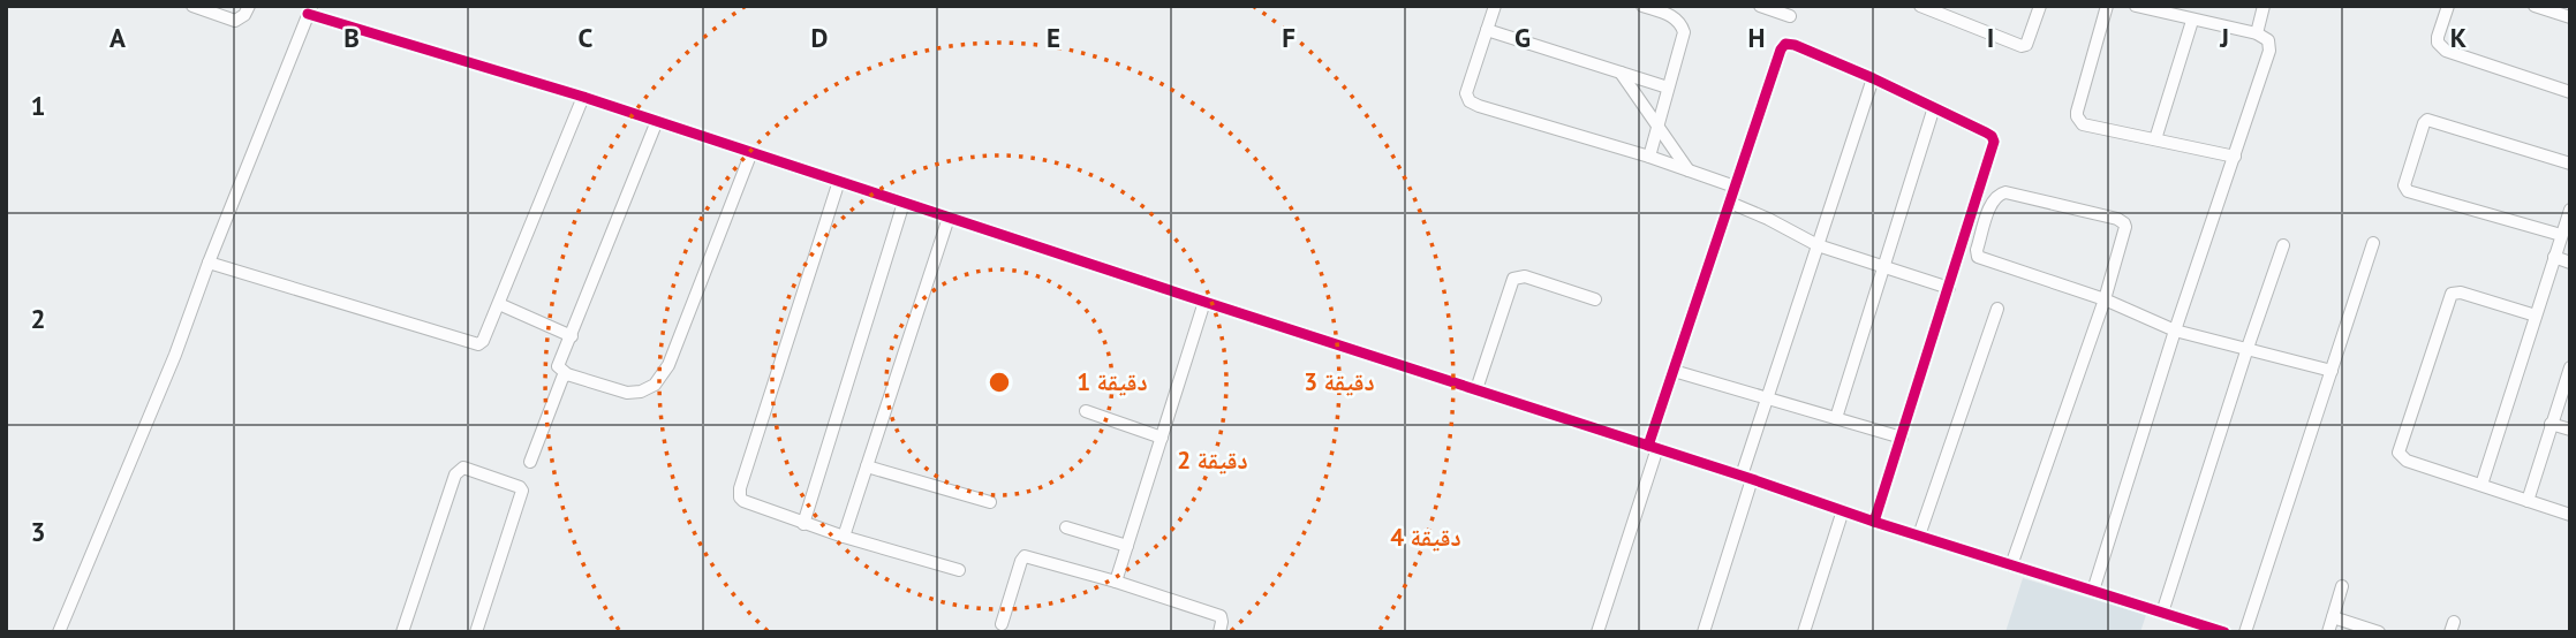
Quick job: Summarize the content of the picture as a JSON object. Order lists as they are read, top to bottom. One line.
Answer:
{"grid":{"columns":["A","B","C","D","E","F","G","H","I","J","K"],"rows":["1","2","3"]},"rings":["1 دقيقة","3 دقيقة","2 دقيقة","4 دقيقة"]}
